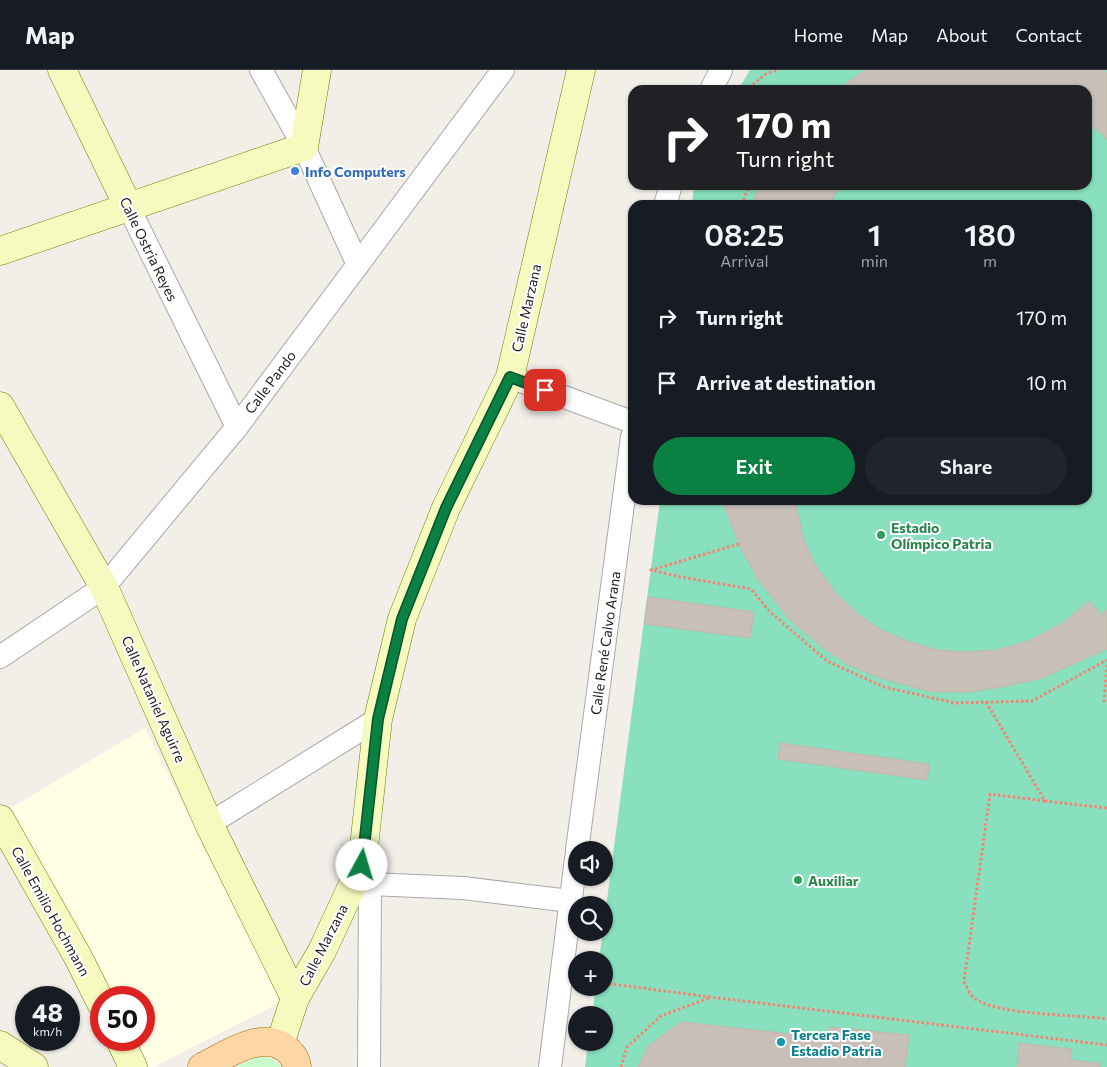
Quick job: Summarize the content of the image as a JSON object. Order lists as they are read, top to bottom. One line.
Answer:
{"streets":{"street":["Calle Ostria Reyes","Calle Marzana","Calle Pando","Calle René Calvo Arana","Calle Nataniel Aguirre","Calle Emilio Hochmann"]},"crossings":[["Calle Ostria Reyes","Calle Pando"],["Calle Marzana","Calle Nataniel Aguirre"],["Calle Pando","Calle Nataniel Aguirre"]],"places":["Info Computers","Estadio Olímpico Patria","Auxiliar","Tercera Fase Estadio Patria"],"page":{"header":"Map","nav":["Home","Map","About","Contact"],"turn":["170 m","Turn right"],"eta":["08:25","Arrival","1","min","180","m"],"list":[{"name":"Turn right","value":"170 m"},{"name":"Arrive at destination","value":"10 m"}],"buttons":["Exit","Share"],"map_buttons":["+","−"],"speed":"48 km/h","limit":"50"}}
